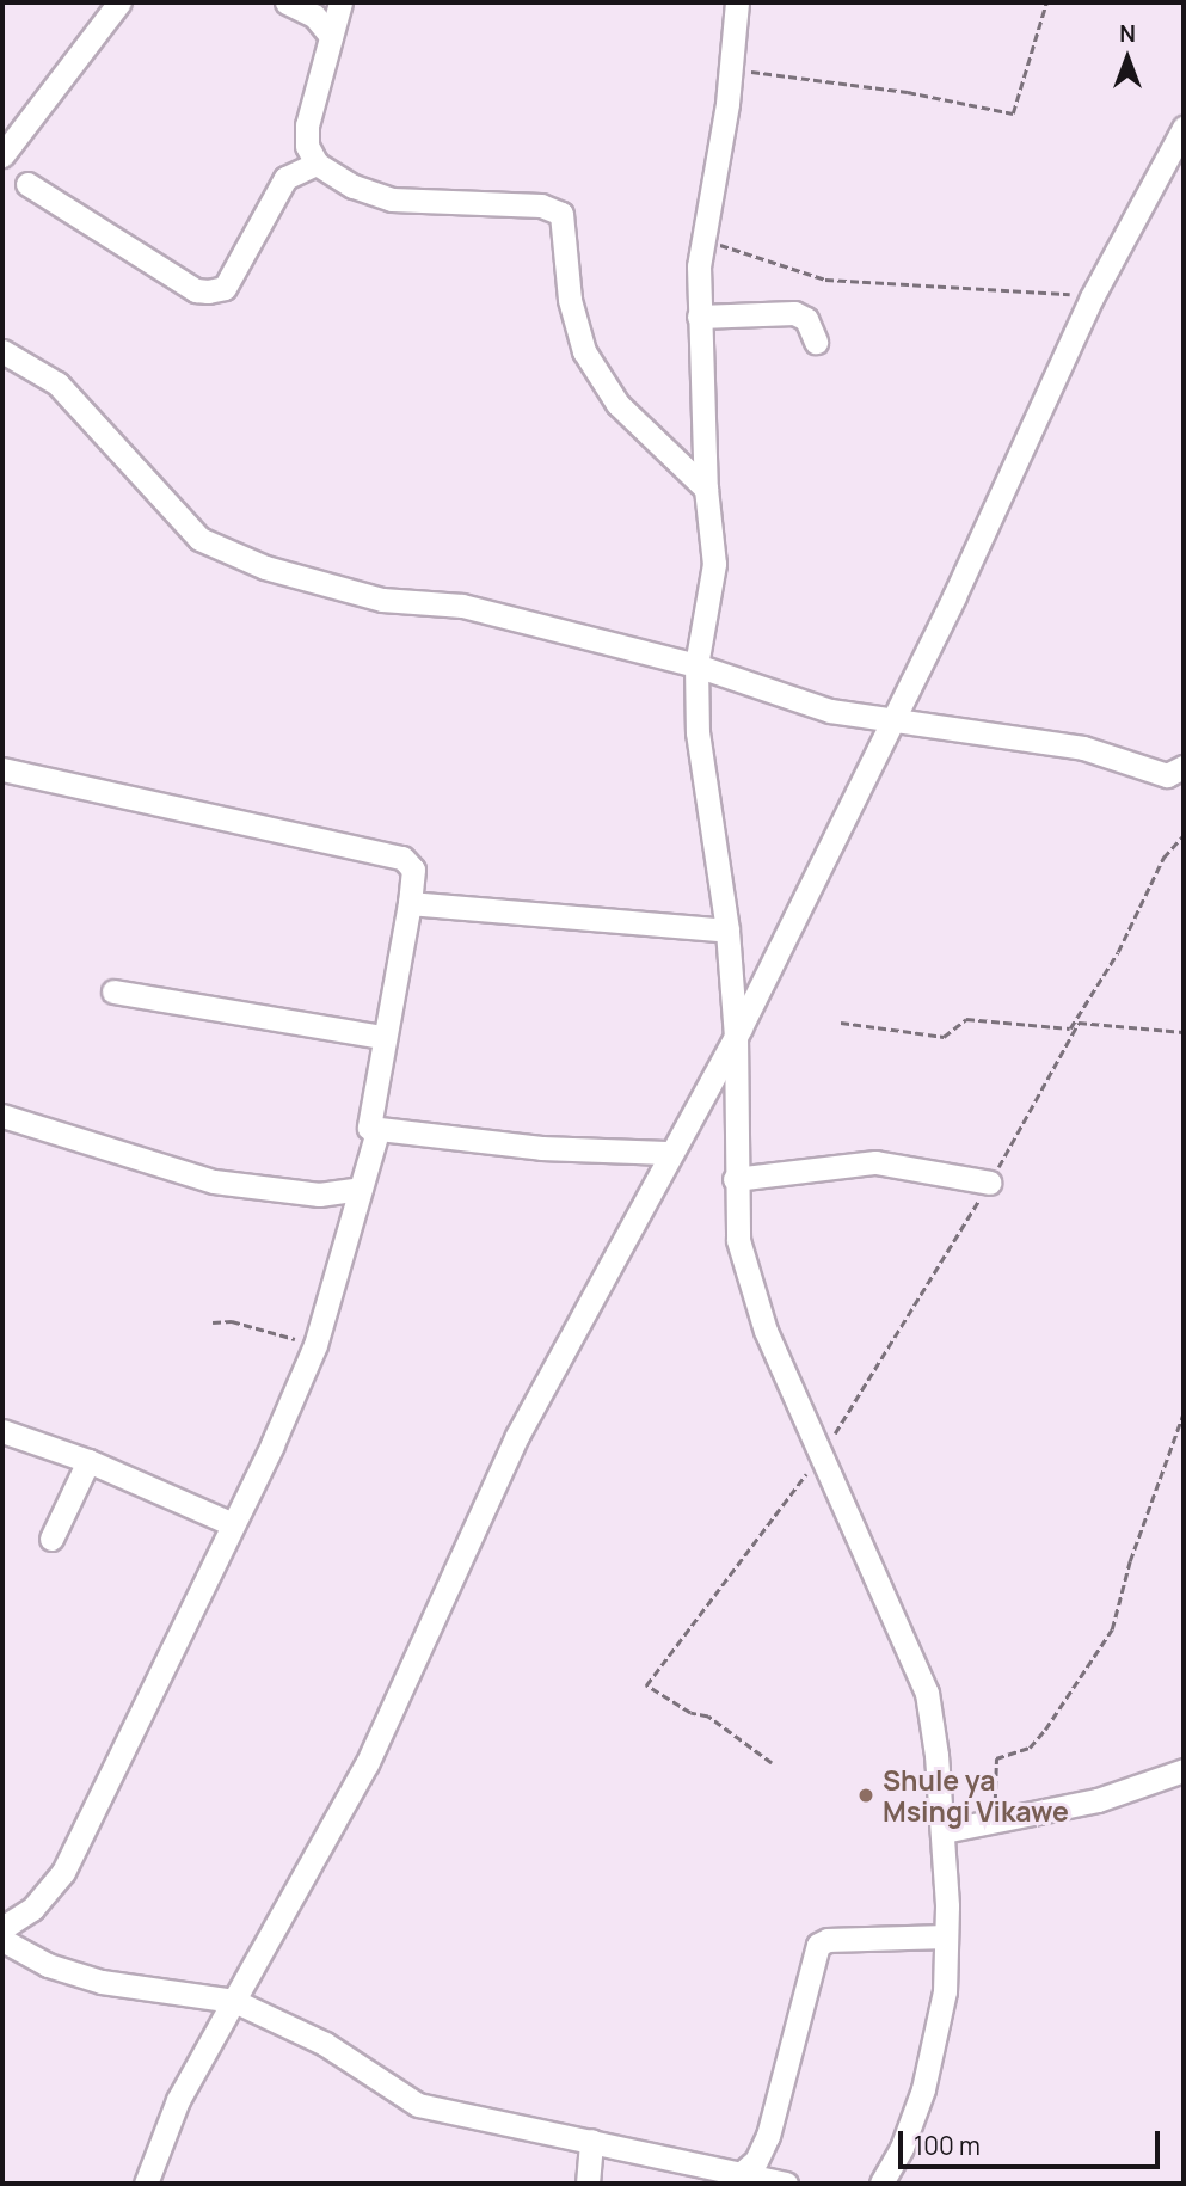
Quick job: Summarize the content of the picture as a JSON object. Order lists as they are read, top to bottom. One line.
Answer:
{"places":["Shule ya Msingi Vikawe"],"scale_bar":"100 m","north":"top"}
